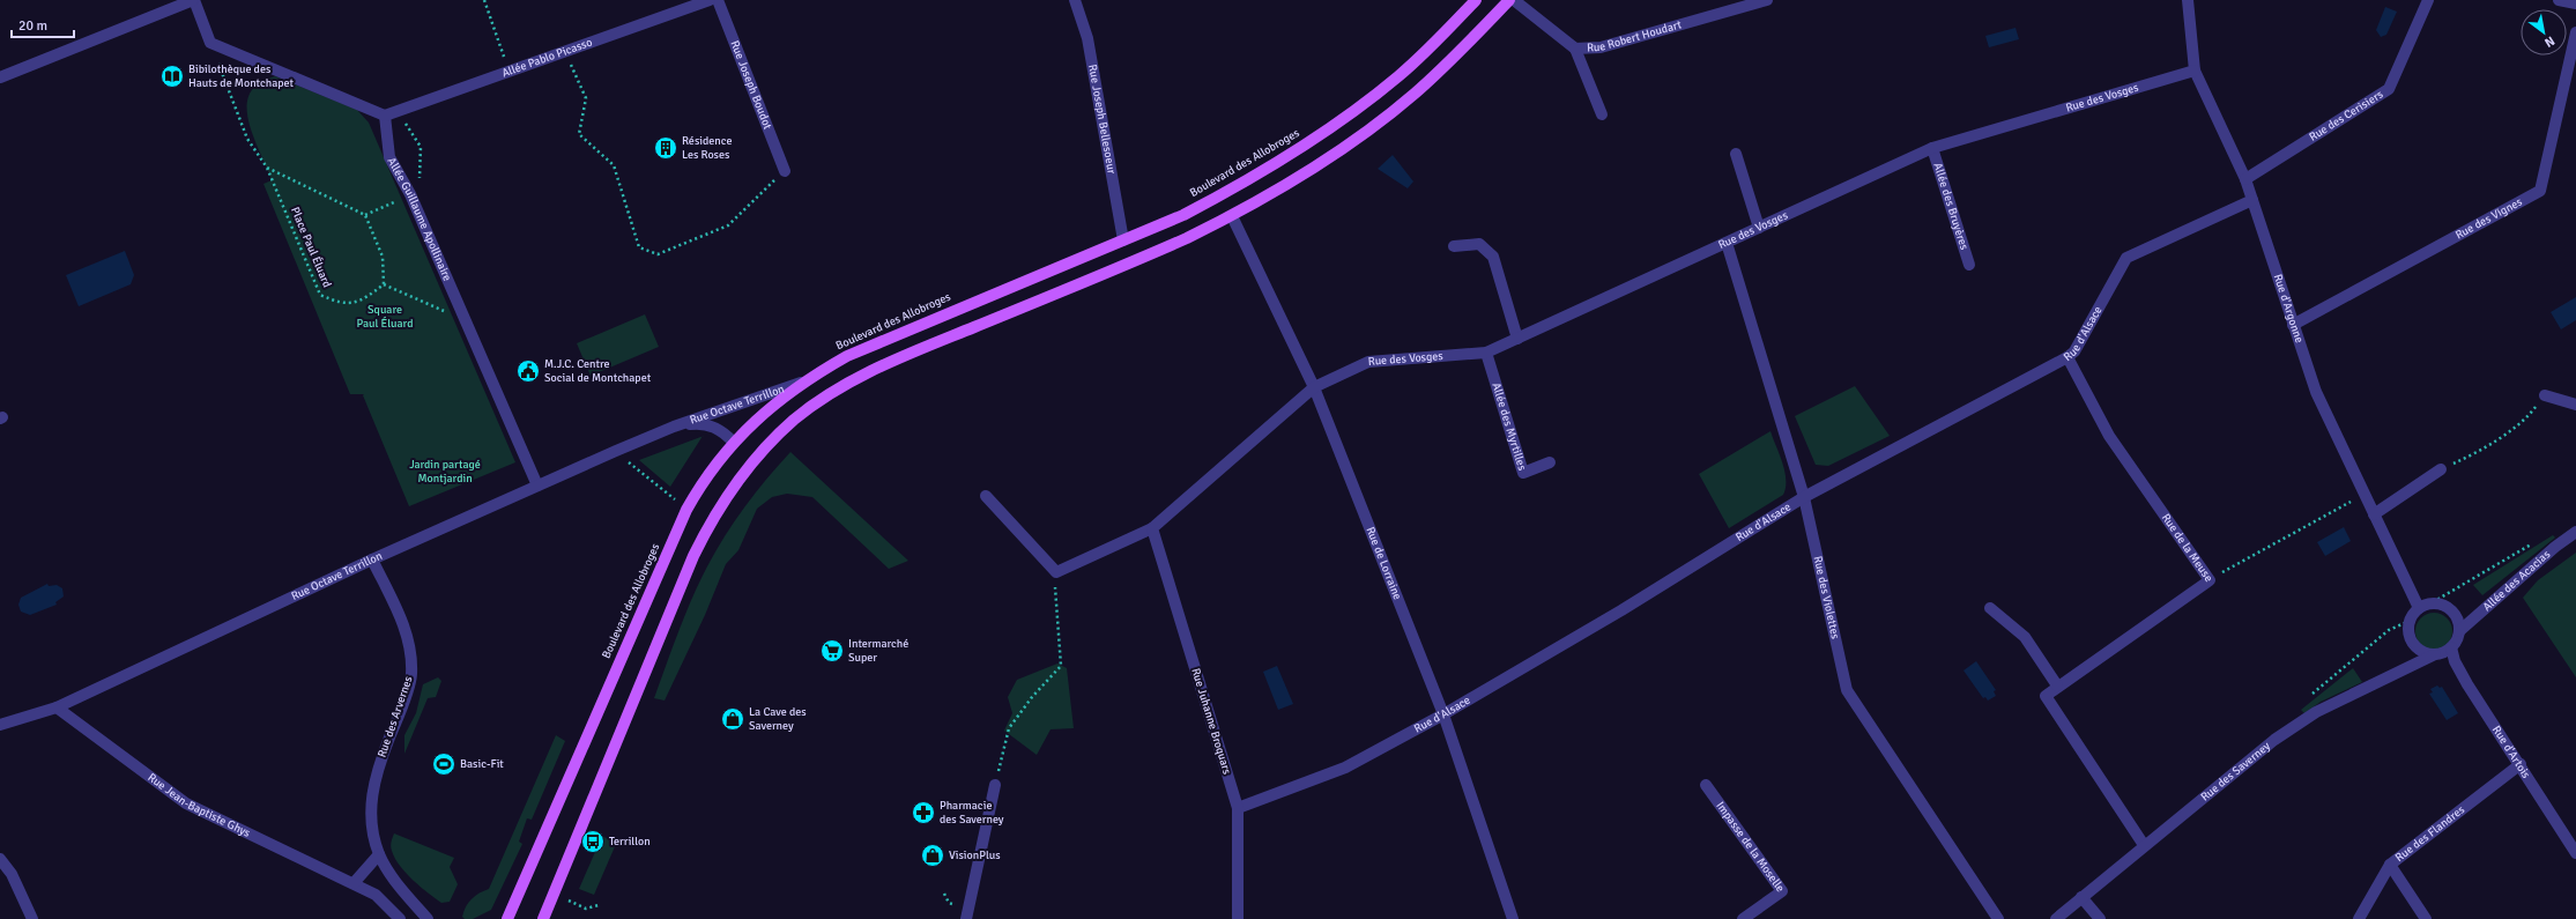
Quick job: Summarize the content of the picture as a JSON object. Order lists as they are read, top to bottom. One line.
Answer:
{"streets":{"main road":["Boulevard des Allobroges"],"street":["Rue Robert Houdart","Allée Pablo Picasso","Rue Joseph Boudot","Rue des Vosges","Rue des Cerisiers","Rue Joseph Bellesoeur","Allée des Bruyères","Allée Guillaume Apollinaire","Rue des Vignes","Rue d'Argonne","Rue d'Alsace","Rue Octave Terrillon","Allée des Myrtilles","Rue de la Meuse","Rue de Lorraine","Allée des Acacias","Rue des Violettes","Rue des Arvernes","Rue Juhanne Broquars","Rue d'Artois","Rue des Saverney","Rue Jean-Baptiste Ghys","Rue des Flandres","Impasse de la Moselle"],"path":["Place Paul Éluard"]},"crossings":[["Allée Pablo Picasso","Allée Guillaume Apollinaire"],["Rue des Vosges","Allée des Bruyères"],["Rue des Vosges","Rue d'Argonne"],["Rue des Vosges","Allée des Myrtilles"],["Rue des Vosges","Rue de Lorraine"],["Rue des Vosges","Rue des Violettes"],["Rue des Cerisiers","Rue d'Argonne"],["Rue Joseph Bellesoeur","Boulevard des Allobroges"],["Boulevard des Allobroges","Rue Octave Terrillon"],["Allée Guillaume Apollinaire","Rue Octave Terrillon"],["Rue des Vignes","Rue d'Argonne"],["Rue d'Argonne","Rue d'Alsace"],["Rue d'Argonne","Allée des Acacias"],["Rue d'Argonne","Rue d'Artois"],["Rue d'Argonne","Rue des Saverney"],["Rue d'Alsace","Rue de la Meuse"],["Rue d'Alsace","Rue de Lorraine"],["Rue d'Alsace","Rue des Violettes"],["Rue d'Alsace","Rue Juhanne Broquars"],["Rue Octave Terrillon","Rue des Arvernes"],["Rue Octave Terrillon","Rue Jean-Baptiste Ghys"],["Allée des Acacias","Rue d'Artois"],["Allée des Acacias","Rue des Saverney"],["Rue d'Artois","Rue des Saverney"],["Rue d'Artois","Rue des Flandres"]],"parks":["Square Paul Éluard","Jardin partagé Montjardin"],"places":{"library":["Bibilothèque des Hauts de Montchapet"],"building":["Résidence Les Roses"],"public building":["M.J.C. Centre Social de Montchapet"],"supermarket":["Intermarché Super"],"shop":["La Cave des Saverney","VisionPlus"],"sports":["Basic-Fit"],"pharmacy":["Pharmacie des Saverney"],"bus stop":["Terrillon"]},"scale_bar":"20 m","north":"bottom right"}
